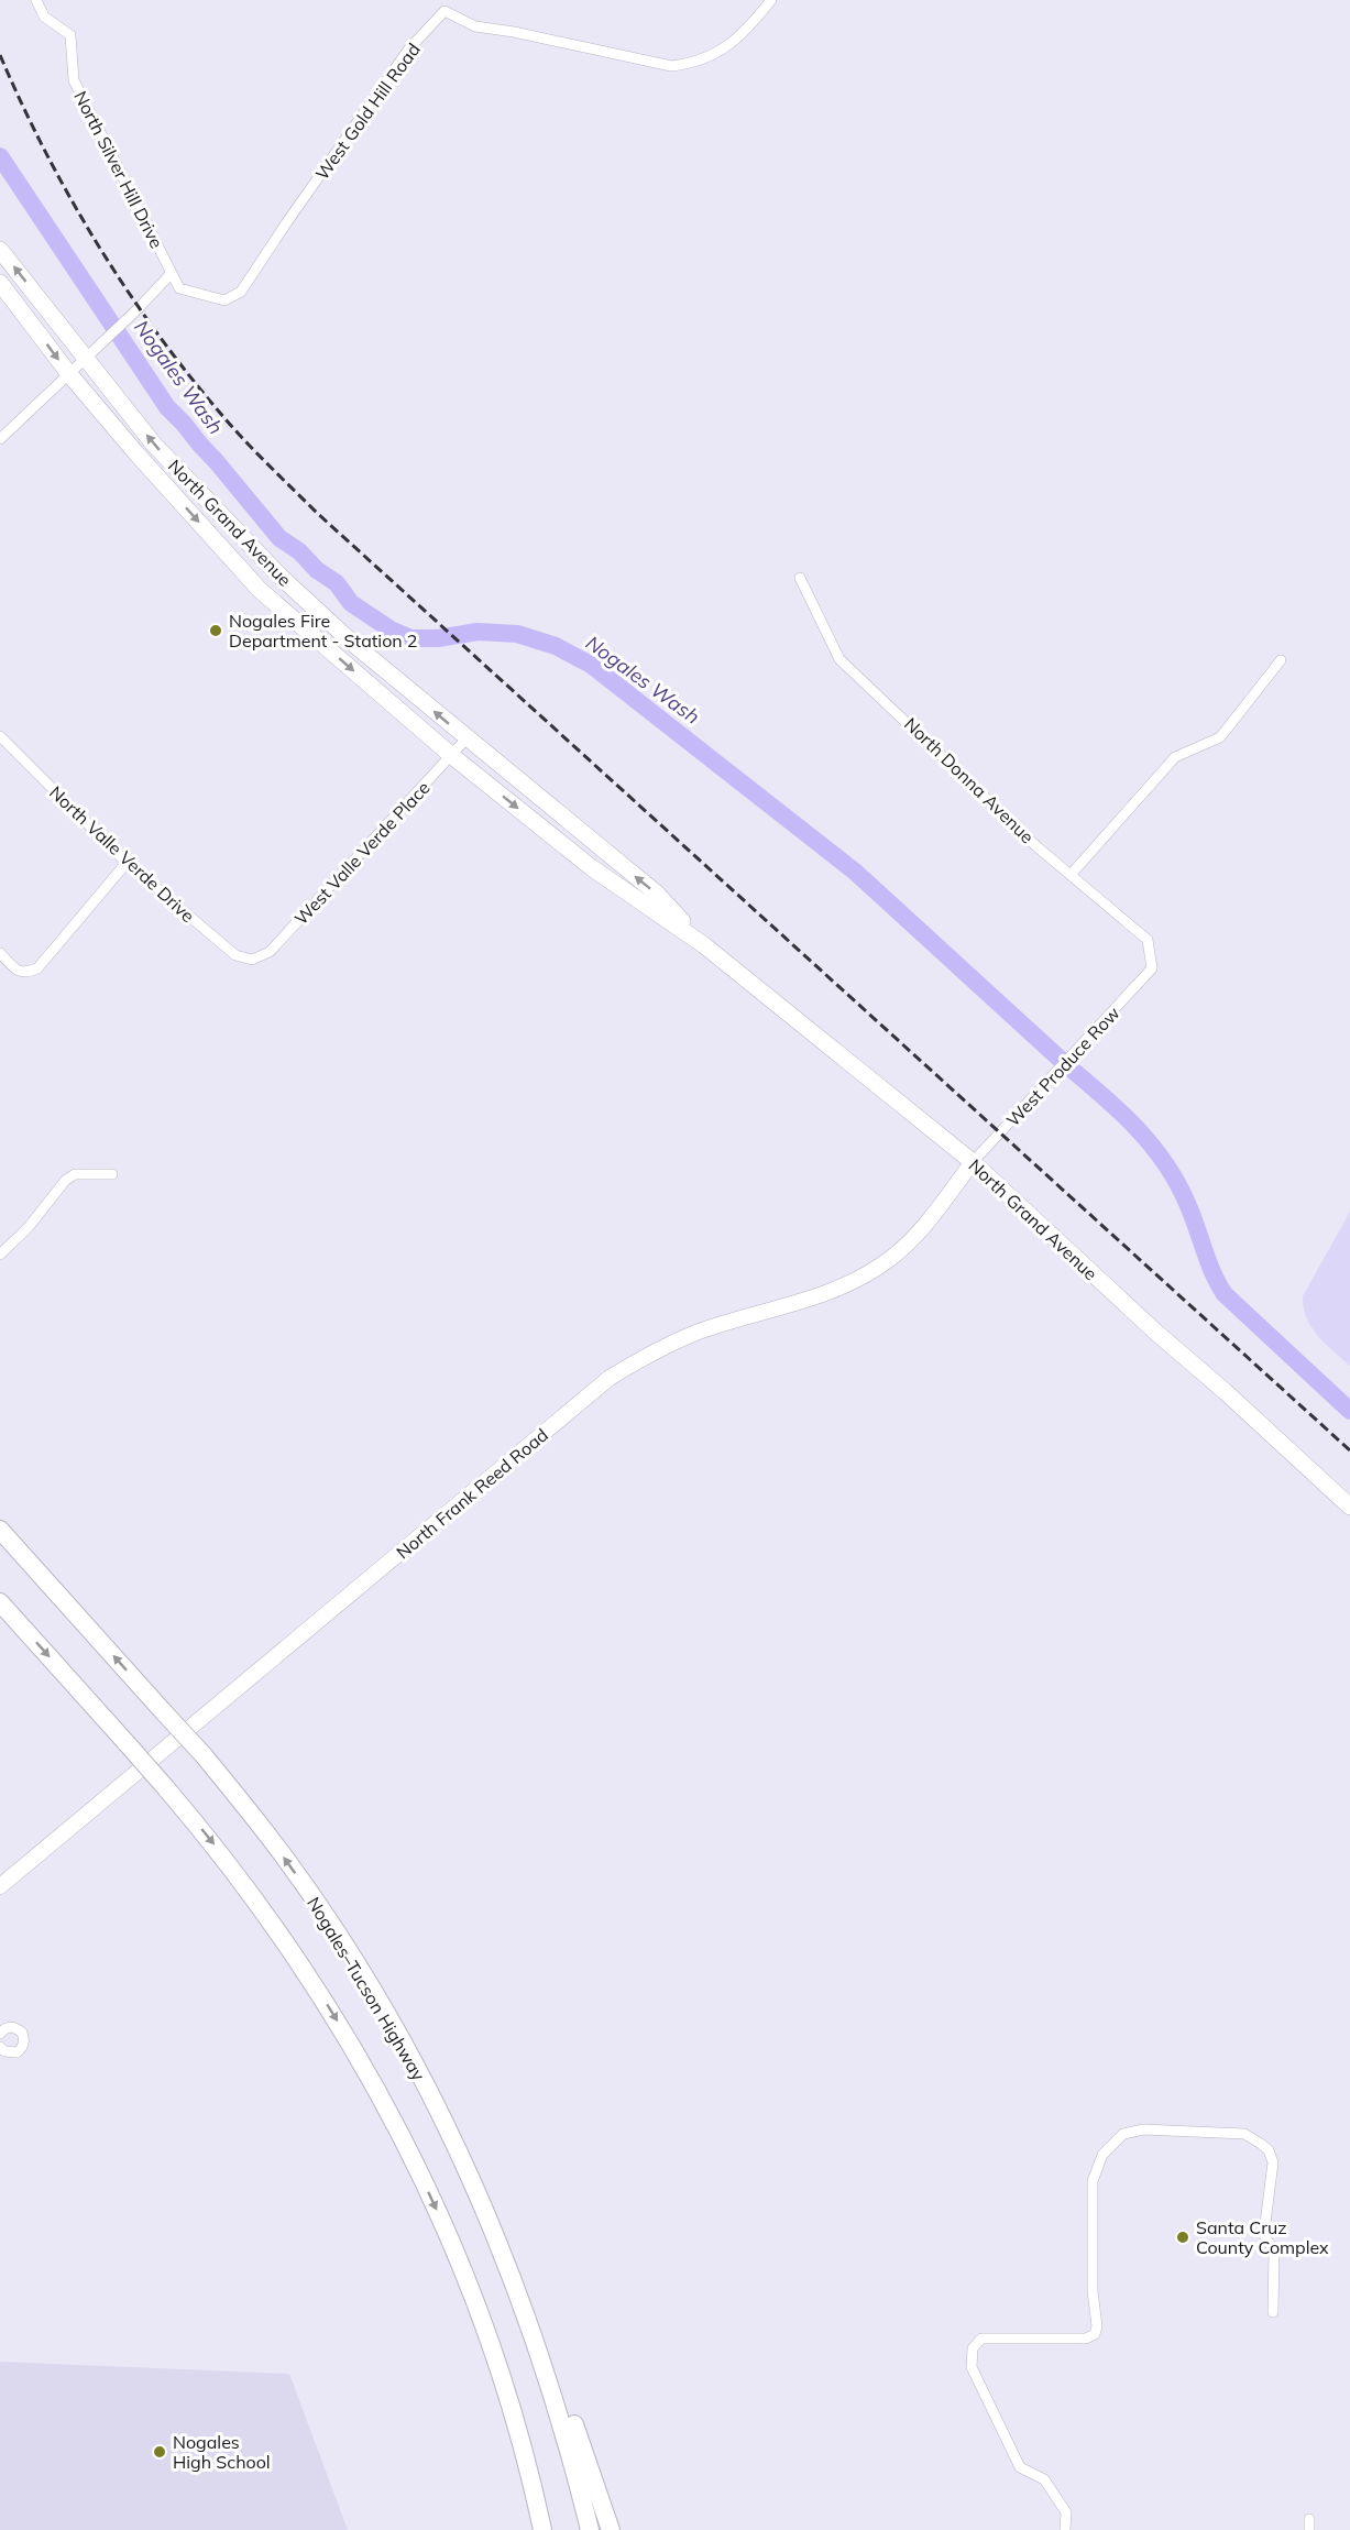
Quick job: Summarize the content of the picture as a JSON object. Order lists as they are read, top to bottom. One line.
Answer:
{"streets":{"highway":["Nogales–Tucson Highway"],"main road":["North Grand Avenue"],"street":["West Gold Hill Road","North Silver Hill Drive","North Donna Avenue","West Valle Verde Place","North Valle Verde Drive","West Produce Row","North Frank Reed Road"]},"crossings":[["West Gold Hill Road","North Silver Hill Drive"],["North Grand Avenue","West Valle Verde Place"],["North Grand Avenue","West Produce Row"],["North Grand Avenue","North Frank Reed Road"],["North Donna Avenue","West Produce Row"],["West Valle Verde Place","North Valle Verde Drive"],["West Produce Row","North Frank Reed Road"]],"water":["Nogales Wash"],"places":["Nogales Fire Department - Station 2","Santa Cruz County Complex","Nogales High School"]}
